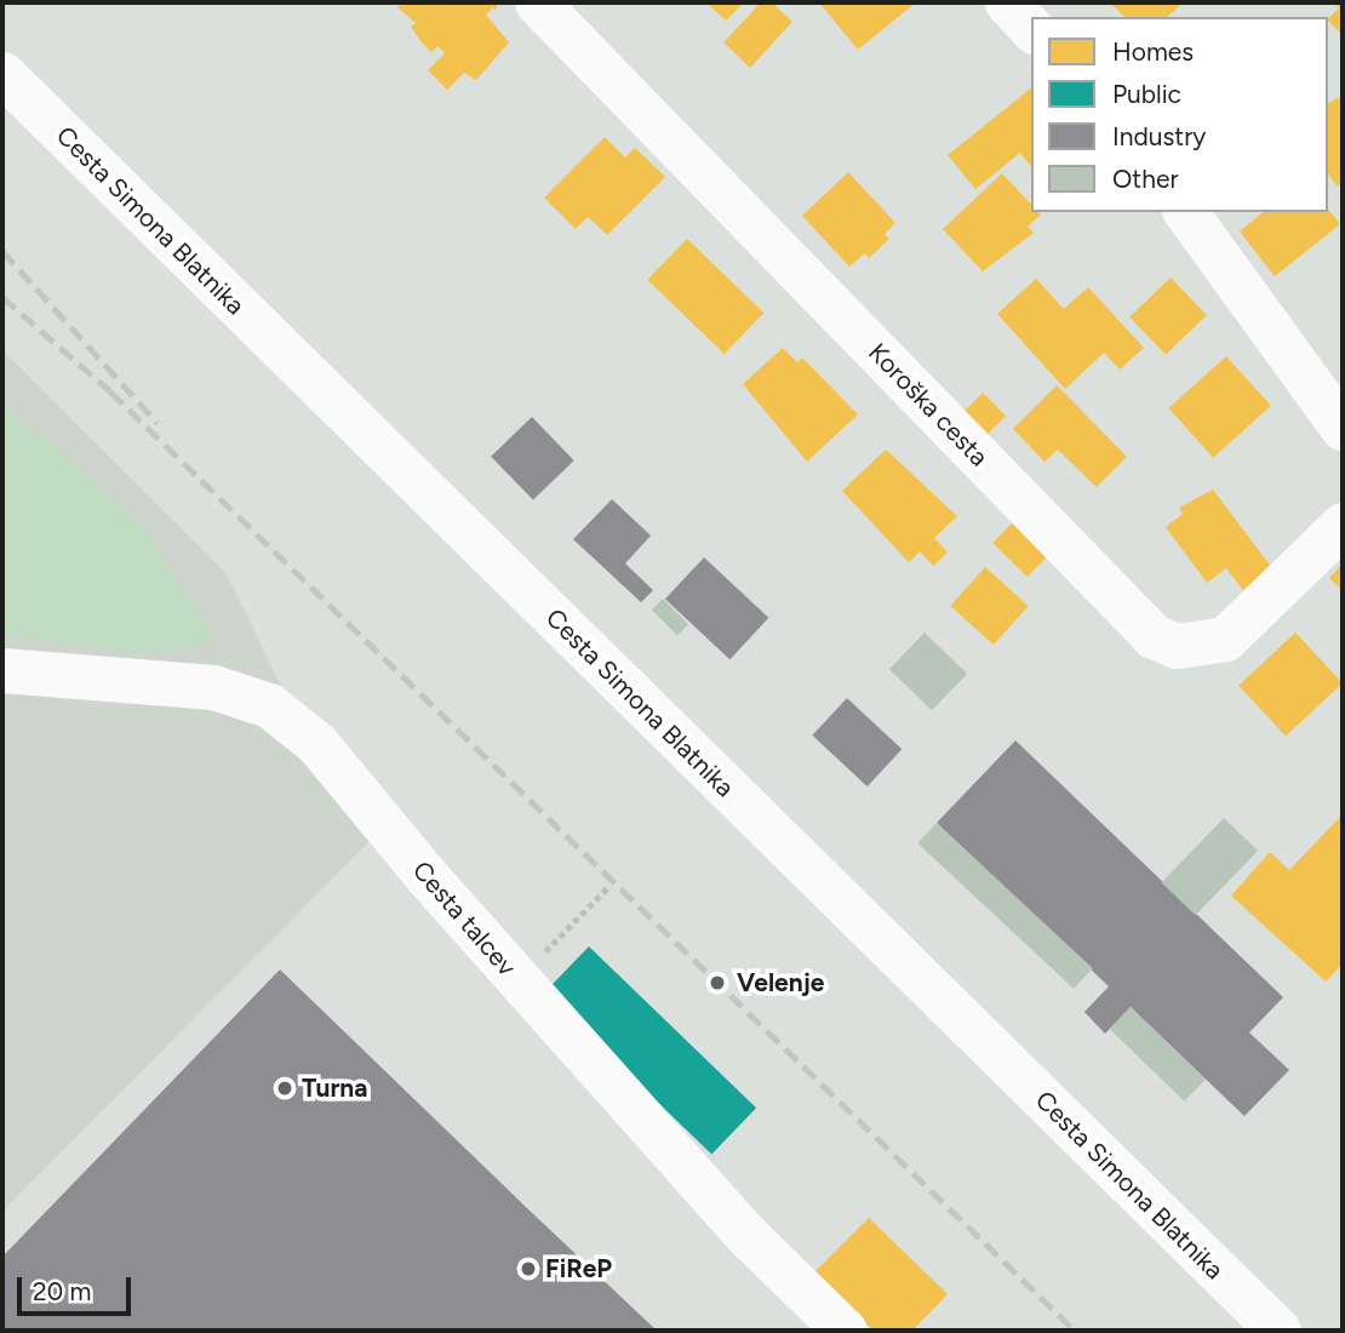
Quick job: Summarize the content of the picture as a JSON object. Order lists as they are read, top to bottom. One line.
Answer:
{"streets":{"street":["Cesta Simona Blatnika","Koroška cesta","Cesta talcev"]},"places":["Velenje","Turna","FiReP"],"legend":["Homes","Public","Industry","Other"],"scale_bar":"20 m"}
